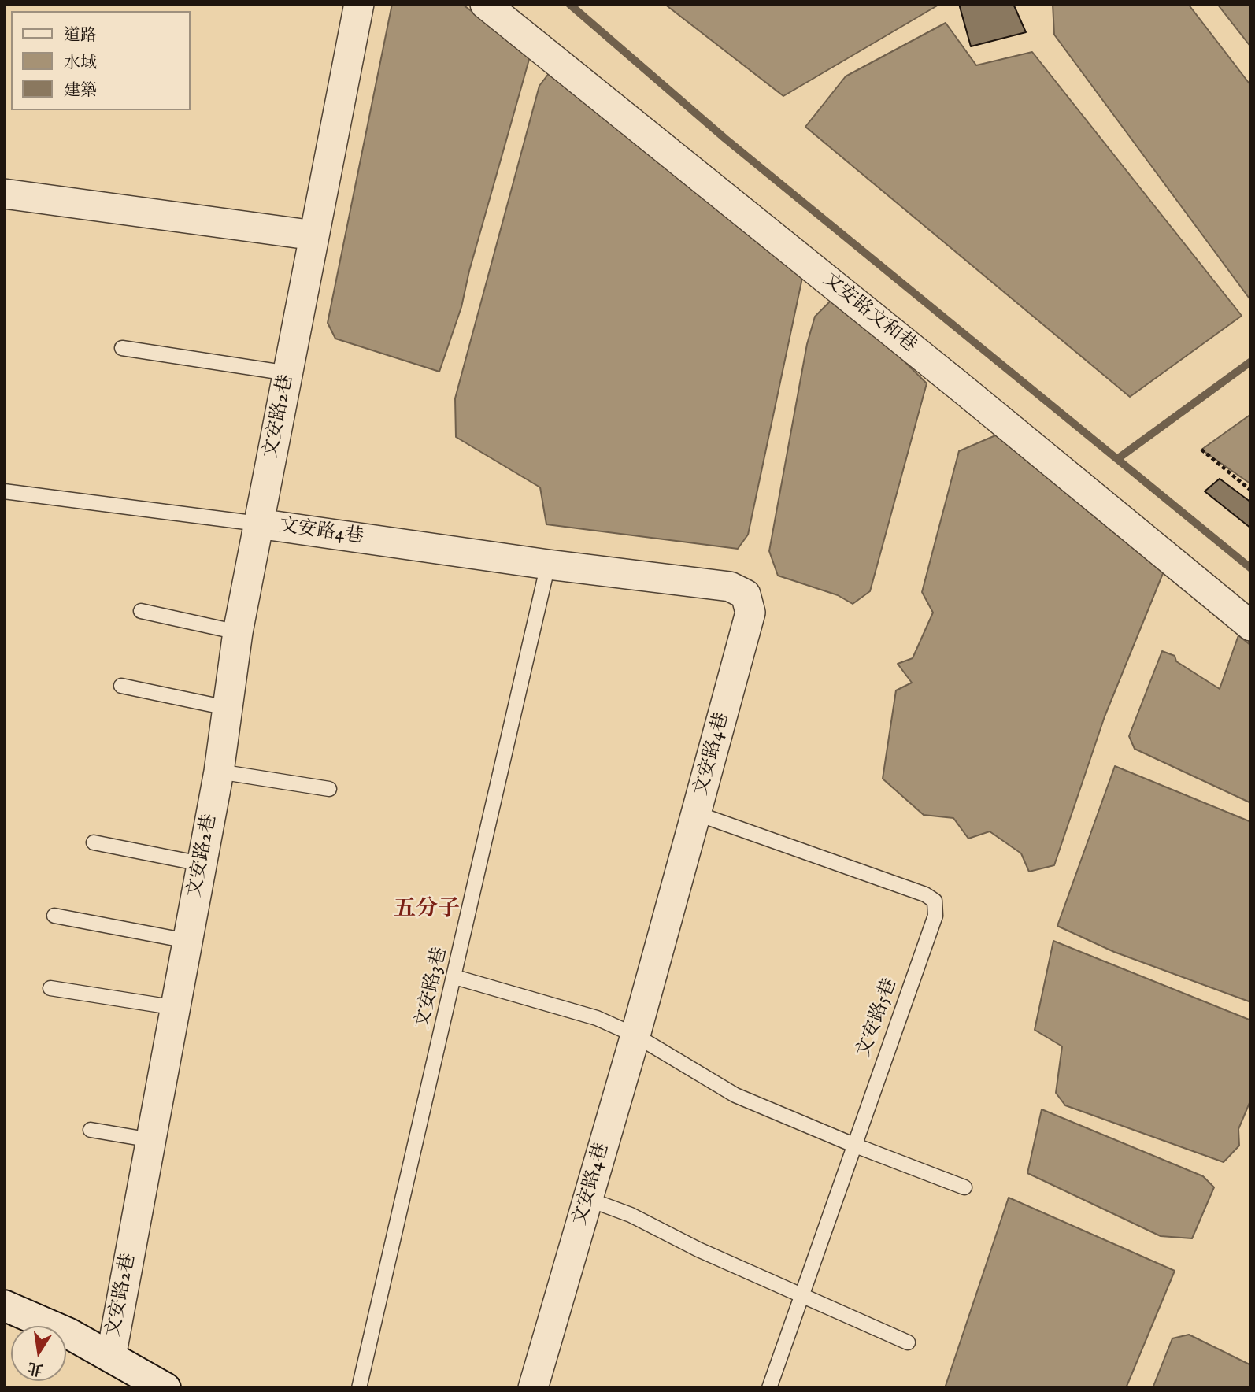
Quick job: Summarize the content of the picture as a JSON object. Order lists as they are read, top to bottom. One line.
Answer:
{"streets":{"street":["文安路文和巷","文安路2巷","文安路4巷"],"lane":["文安路3巷","文安路5巷"]},"crossings":[["文安路2巷","文安路4巷"],["文安路4巷","文安路3巷"],["文安路4巷","文安路5巷"]],"districts":["五分子"],"legend":["道路","水域","建築"],"north":"bottom"}
